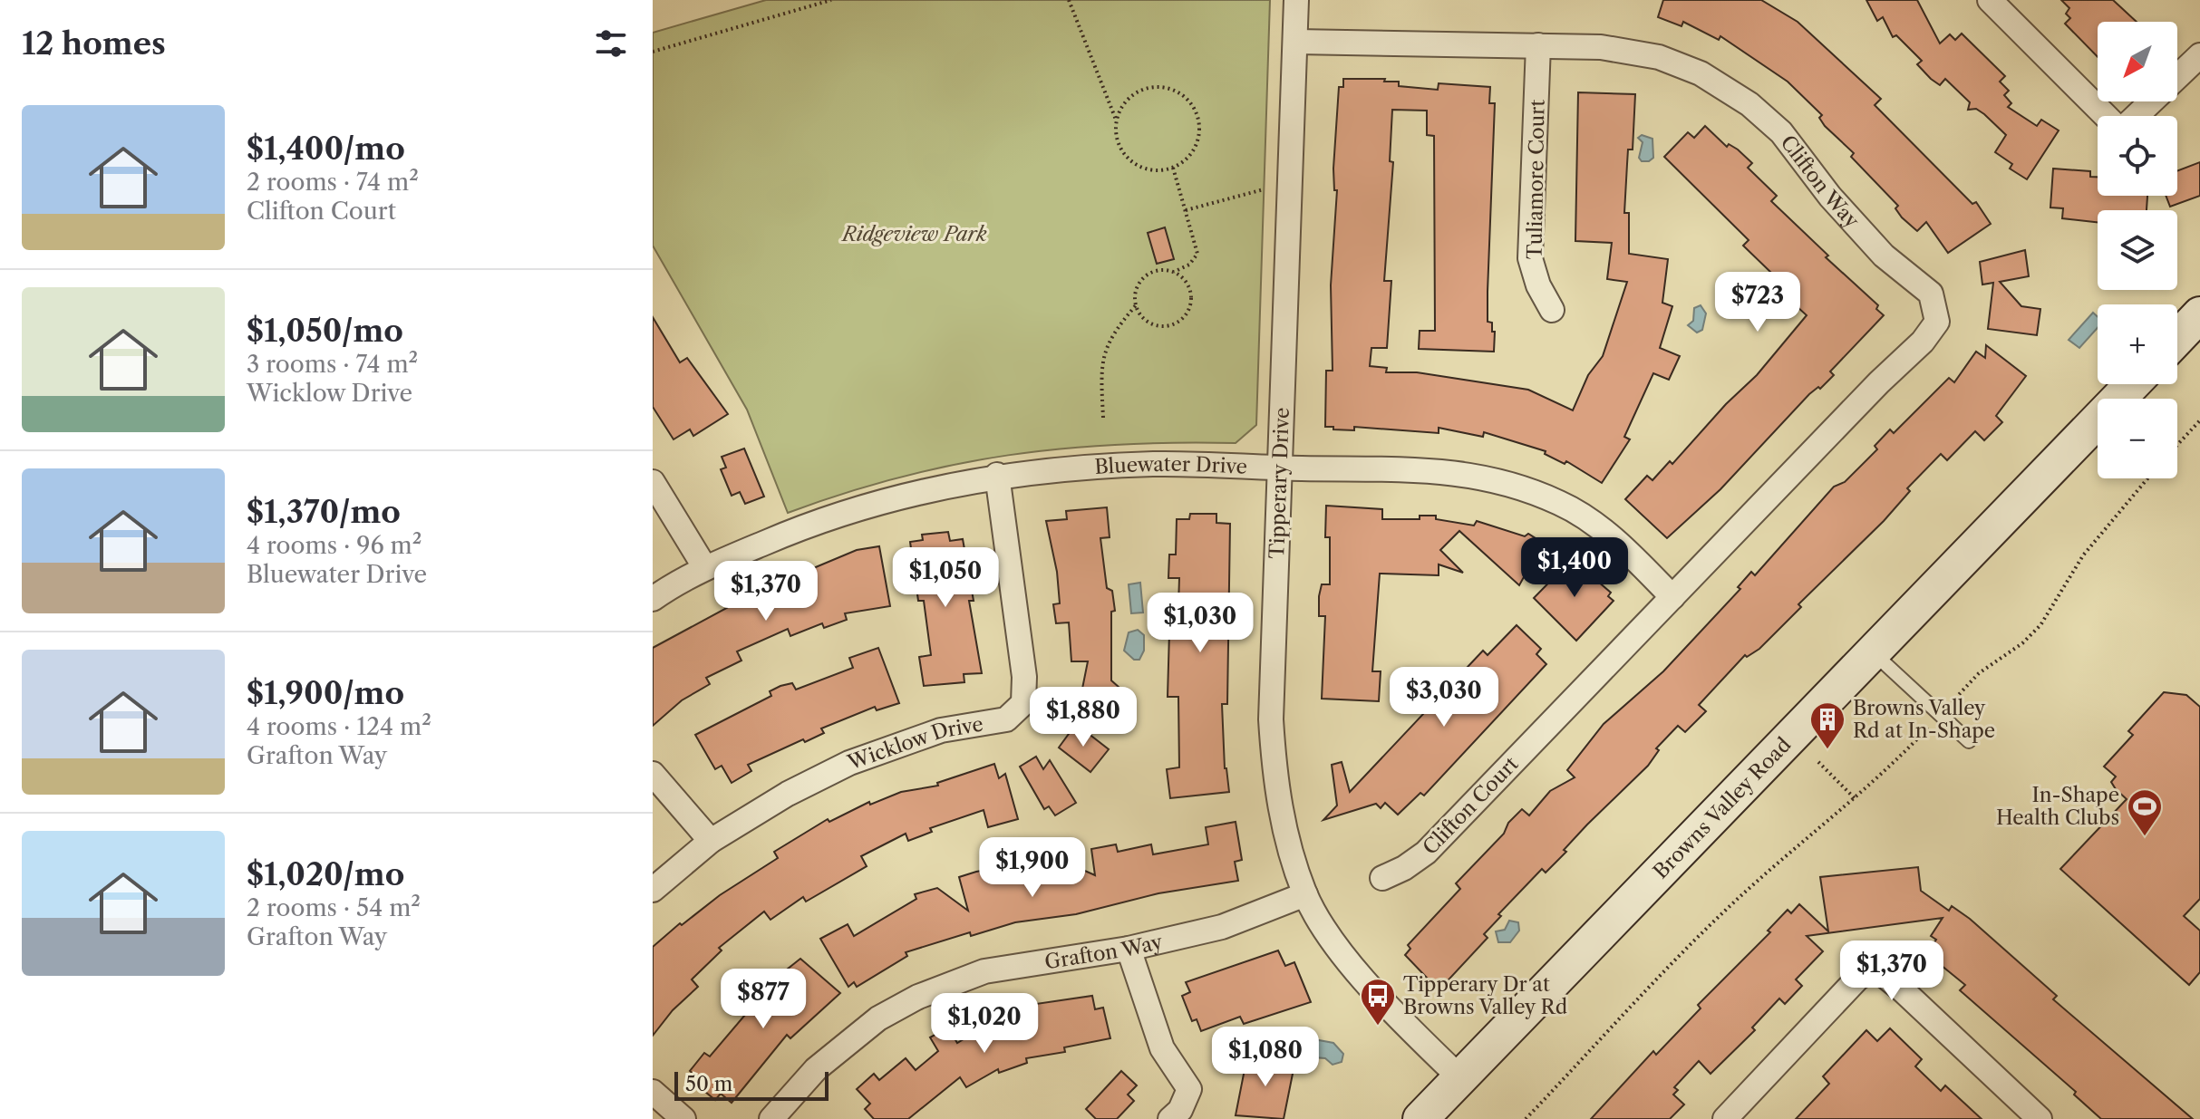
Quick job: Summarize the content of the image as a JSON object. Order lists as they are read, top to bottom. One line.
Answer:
{"streets":{"main road":["Browns Valley Road"],"street":["Tuliamore Court","Clifton Way","Bluewater Drive","Tipperary Drive","Wicklow Drive","Clifton Court","Grafton Way"]},"crossings":[["Tuliamore Court","Clifton Way"],["Clifton Way","Bluewater Drive"],["Clifton Way","Tipperary Drive"],["Clifton Way","Clifton Court"],["Bluewater Drive","Tipperary Drive"],["Bluewater Drive","Wicklow Drive"],["Bluewater Drive","Clifton Court"],["Tipperary Drive","Browns Valley Road"],["Tipperary Drive","Grafton Way"]],"parks":["Ridgeview Park"],"places":{"building":["Browns Valley Rd at In-Shape"],"sports":["In-Shape Health Clubs"],"bus stop":["Tipperary Dr at Browns Valley Rd"]},"scale_bar":"50 m","north":"bottom left","page":{"heading":"12 homes","map_buttons":["+","−"],"list":[{"name":"$1,400/mo","note":"2 rooms · 74 m² · Clifton Court"},{"name":"$1,050/mo","note":"3 rooms · 74 m² · Wicklow Drive"},{"name":"$1,370/mo","note":"4 rooms · 96 m² · Bluewater Drive"},{"name":"$1,900/mo","note":"4 rooms · 124 m² · Grafton Way"},{"name":"$1,020/mo","note":"2 rooms · 54 m² · Grafton Way"}],"price":["$723","$1,400","$1,050","$1,370","$1,030","$3,030","$1,880","$1,900","$1,370","$877","$1,020","$1,080"],"scale":"50 m"}}
